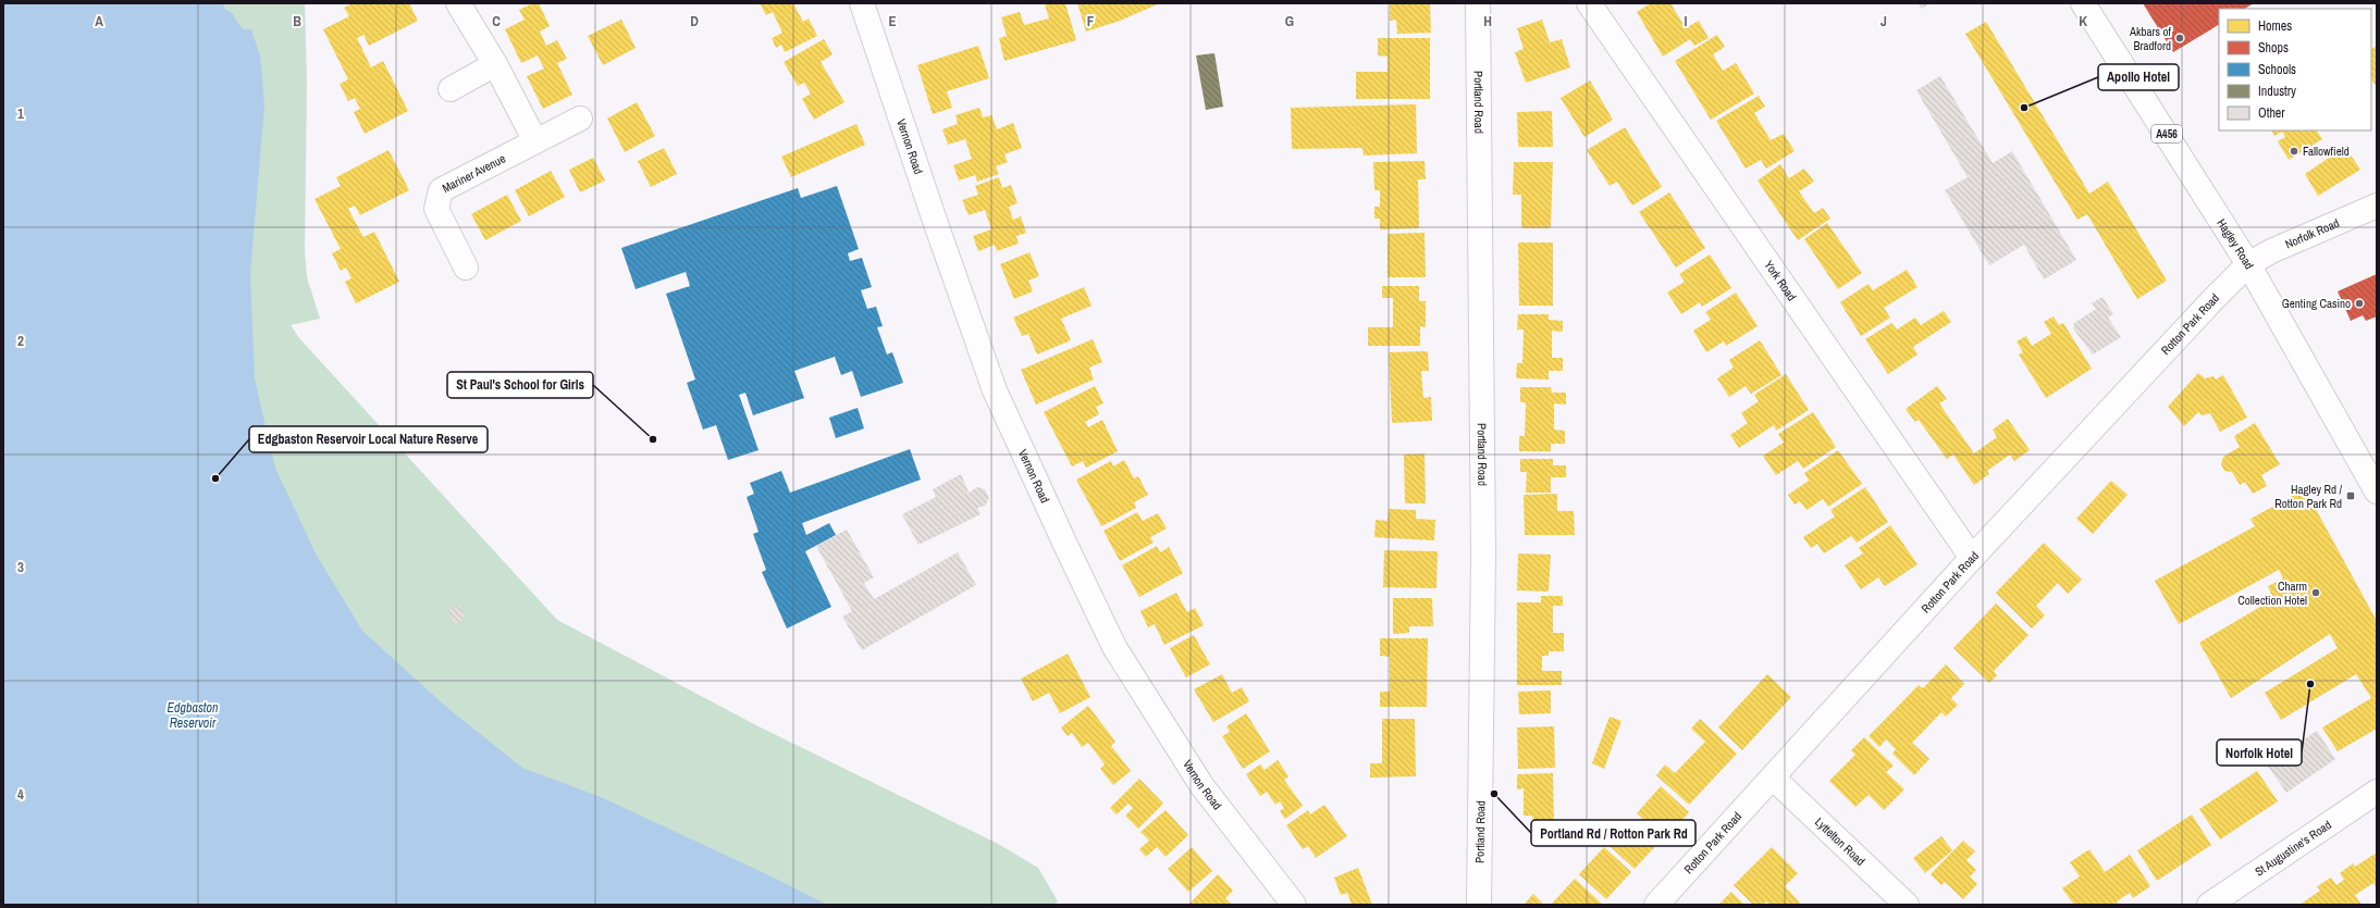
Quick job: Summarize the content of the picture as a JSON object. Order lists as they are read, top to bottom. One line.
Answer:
{"streets":{"main road":["Portland Road","A456","Vernon Road","Mariner Avenue","Norfolk Road","Hagley Road","York Road","Rotton Park Road","Lyttelton Road","St Augustine's Road"]},"crossings":[["Norfolk Road","Hagley Road"],["Norfolk Road","Rotton Park Road"],["Hagley Road","Rotton Park Road"],["York Road","Rotton Park Road"],["Rotton Park Road","Lyttelton Road"]],"water":["Edgbaston Reservoir"],"places":{"other":["Akbars of Bradford","Apollo Hotel","Fallowfield","Genting Casino","St Paul's School for Girls","Edgbaston Reservoir Local Nature Reserve","Charm Collection Hotel","Norfolk Hotel","Portland Rd / Rotton Park Rd"],"transit":["Hagley Rd / Rotton Park Rd"]},"legend":["Homes","Shops","Schools","Industry","Other"],"grid":{"columns":["A","B","C","D","E","F","G","H","I","J","K"],"rows":["1","2","3","4"]}}
